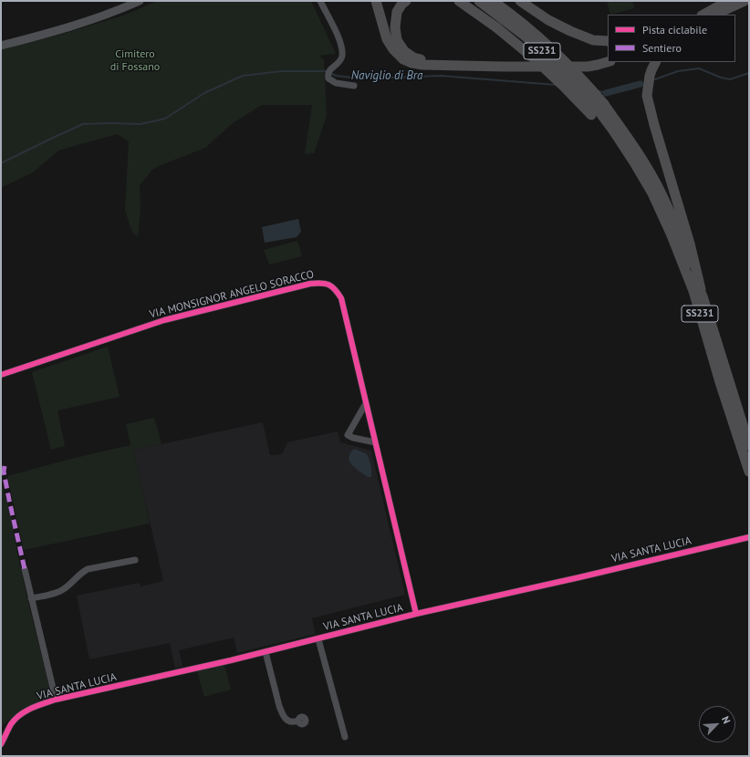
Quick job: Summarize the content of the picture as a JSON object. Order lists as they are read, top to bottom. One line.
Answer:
{"streets":{"highway":["SS231"],"street":["VIA MONSIGNOR ANGELO SORACCO","VIA SANTA LUCIA"]},"crossings":[["VIA MONSIGNOR ANGELO SORACCO","VIA SANTA LUCIA"]],"water":["Naviglio di Bra"],"parks":["Cimitero di Fossano"],"legend":["Pista ciclabile","Sentiero"],"north":"top right"}
